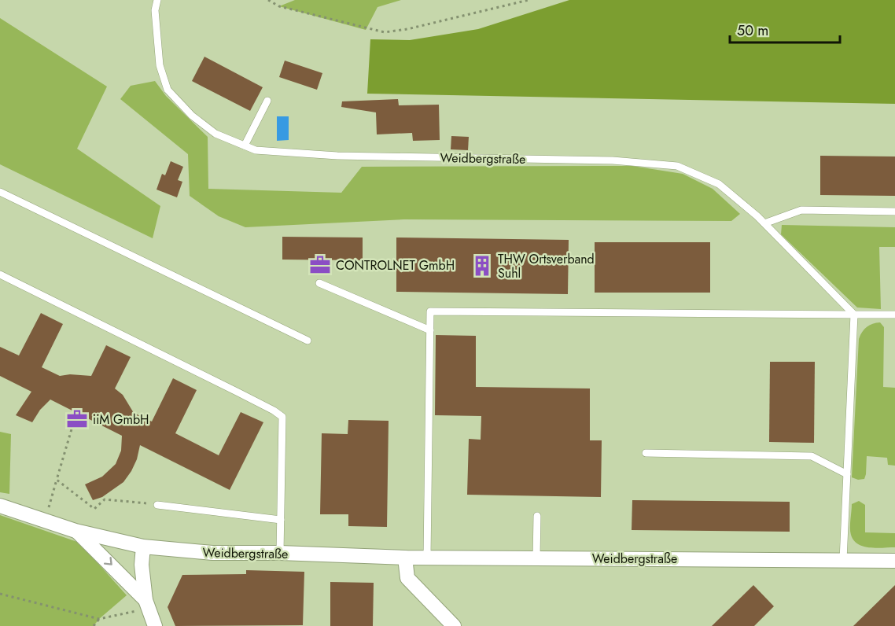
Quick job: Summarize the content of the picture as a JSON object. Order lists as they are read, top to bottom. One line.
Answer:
{"streets":{"street":["Weidbergstraße"]},"places":{"office":["CONTROLNET GmbH","iiM GmbH"],"building":["THW Ortsverband Suhl"]},"scale_bar":"50 m"}
